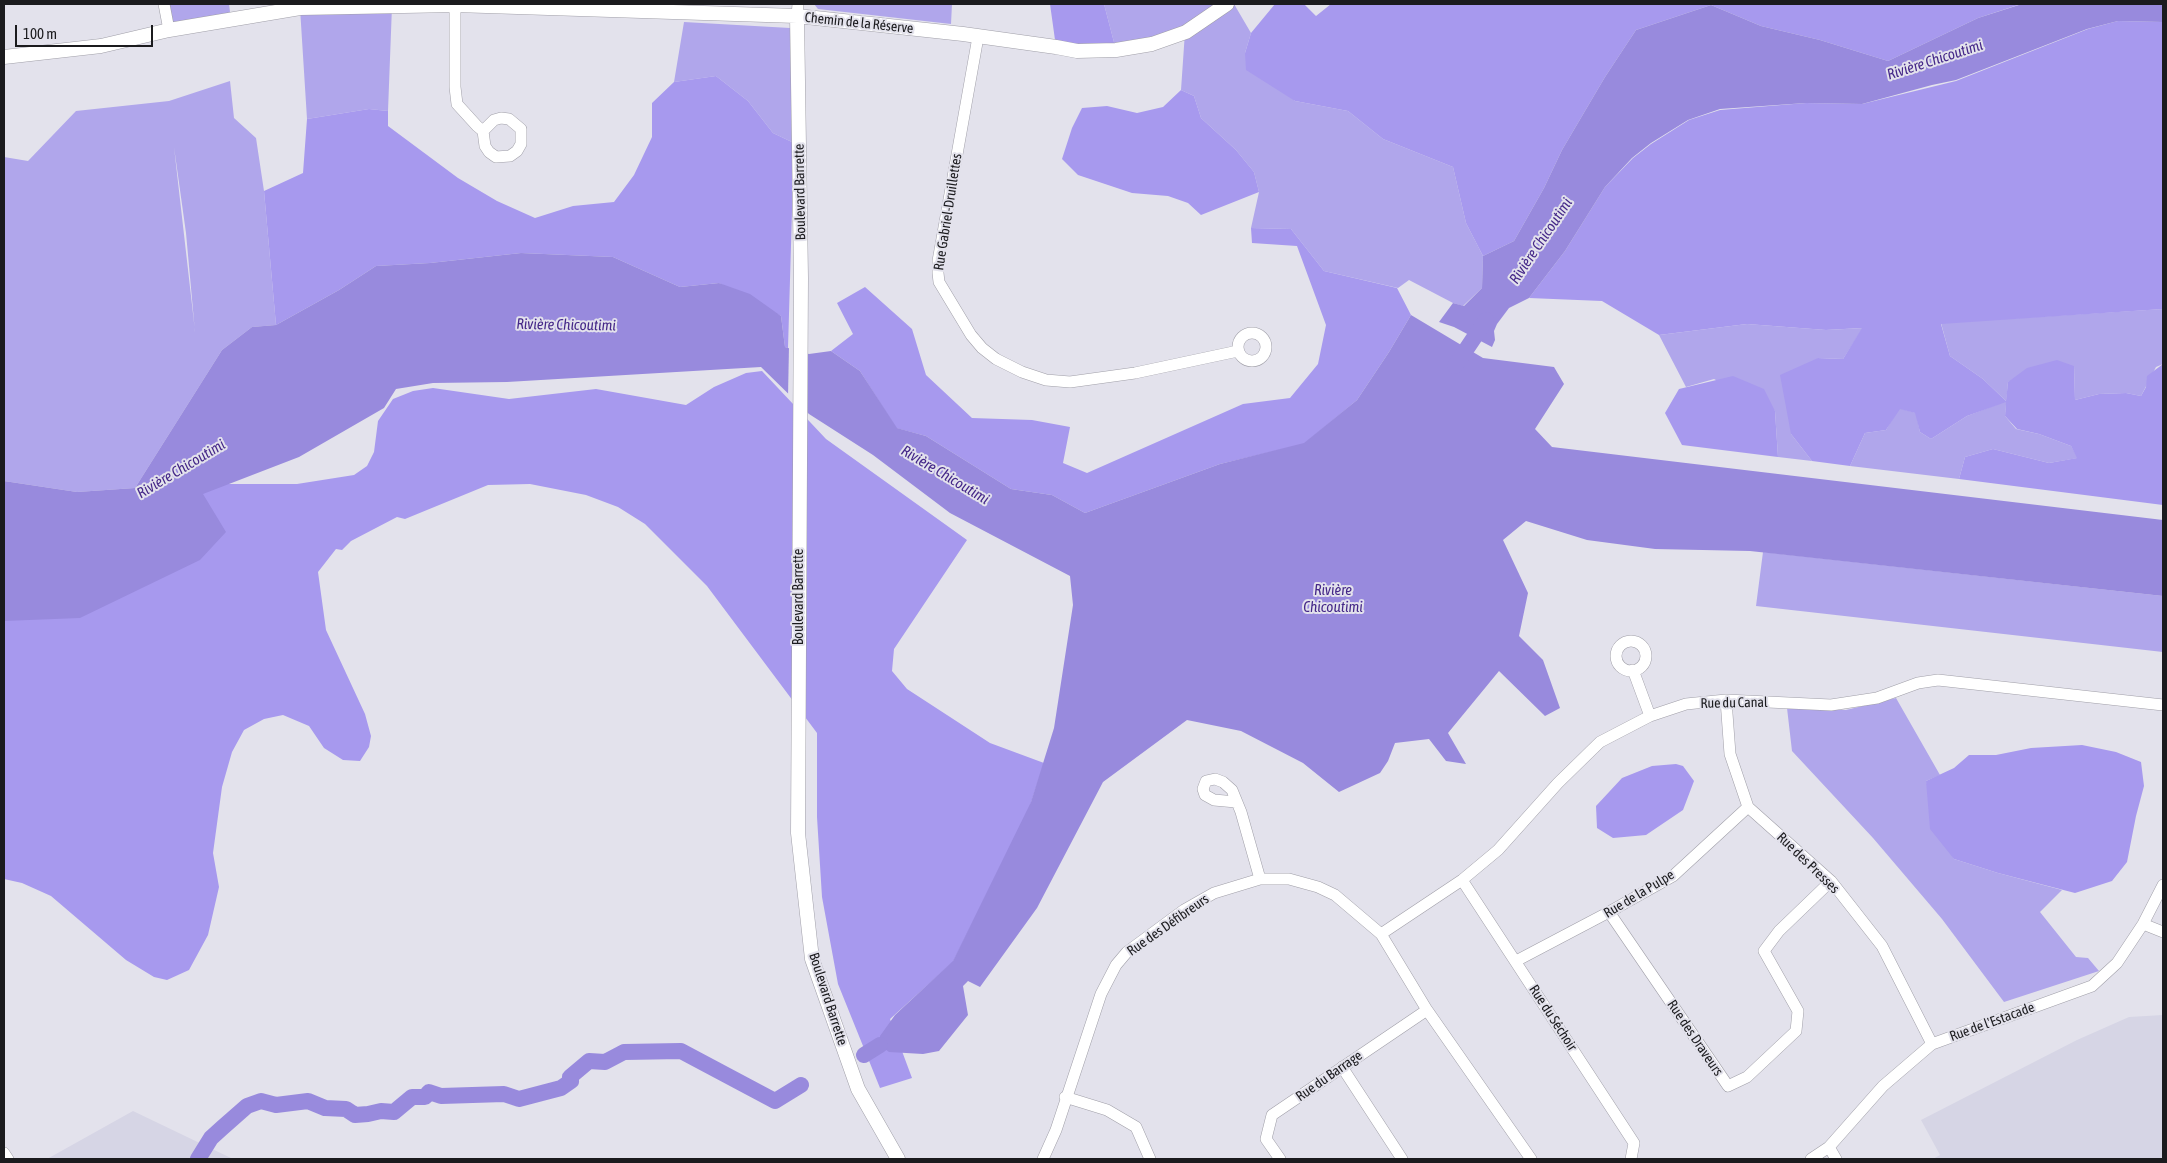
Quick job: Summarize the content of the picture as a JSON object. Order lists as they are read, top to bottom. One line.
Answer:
{"streets":{"street":["Chemin de la Réserve","Boulevard Barrette","Rue Gabriel-Druillettes","Rue du Canal","Rue des Presses","Rue de la Pulpe","Rue des Défibreurs","Rue du Séchoir","Rue de l'Estacade","Rue des Draveurs","Rue du Barrage"]},"crossings":[["Chemin de la Réserve","Boulevard Barrette"],["Chemin de la Réserve","Rue Gabriel-Druillettes"],["Rue du Canal","Rue des Presses"],["Rue du Canal","Rue des Défibreurs"],["Rue du Canal","Rue du Séchoir"],["Rue des Presses","Rue de la Pulpe"],["Rue des Presses","Rue de l'Estacade"],["Rue des Presses","Rue des Draveurs"],["Rue de la Pulpe","Rue du Séchoir"],["Rue de la Pulpe","Rue des Draveurs"],["Rue des Défibreurs","Rue du Barrage"]],"water":["Rivière Chicoutimi"],"scale_bar":"100 m"}
